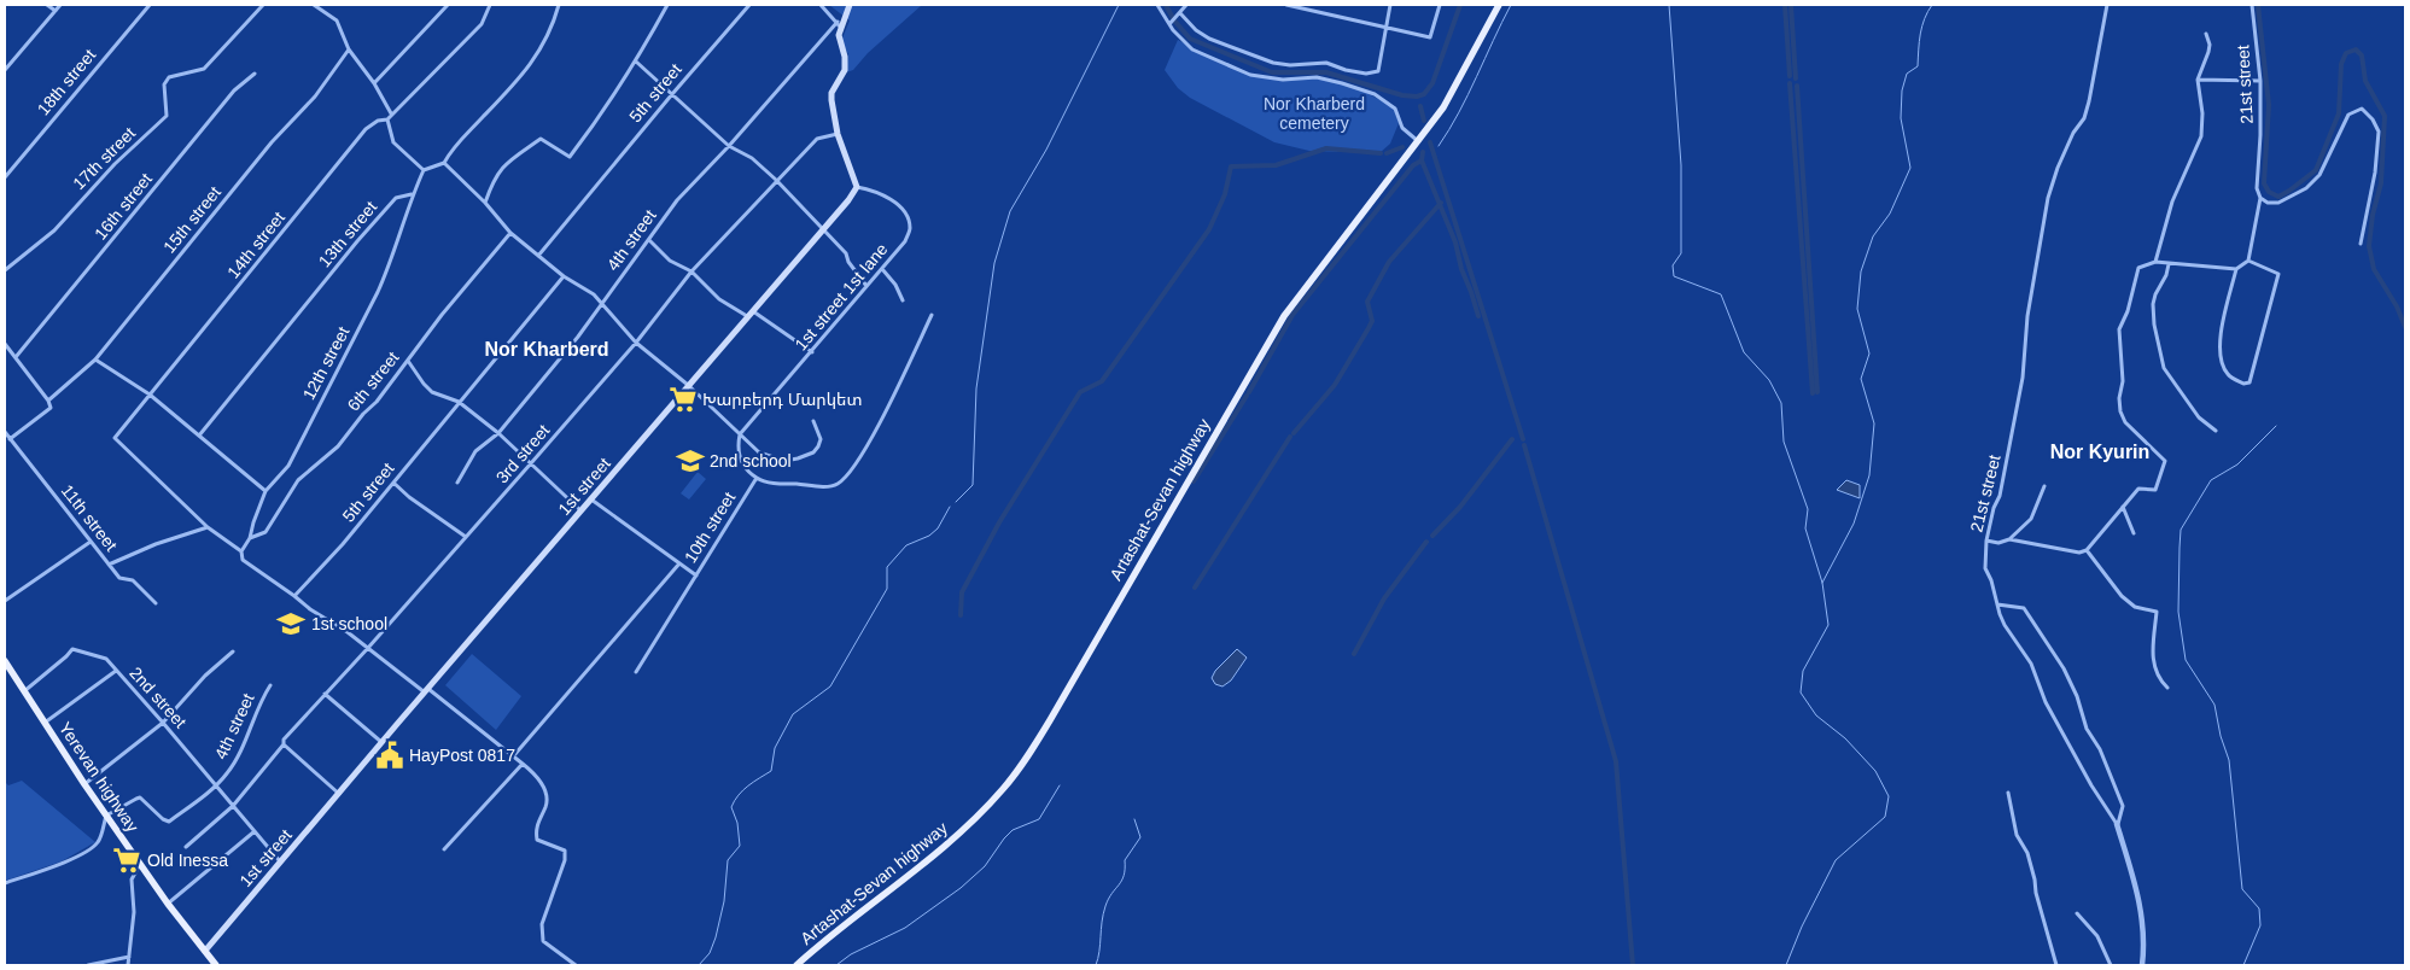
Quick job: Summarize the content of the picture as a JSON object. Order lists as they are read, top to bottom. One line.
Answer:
{"streets":{"main road":["1st street","Artashat-Sevan highway","Yerevan highway"],"street":["18th street","21st street","5th street","17th street","16th street","15th street","13th street","4th street","14th street","1st street 1st lane","12th street","6th street","3rd street","11th street","10th street","2nd street"]},"crossings":[["15th street","11th street"],["13th street","12th street"],["4th street","2nd street"],["4th street","Yerevan highway"],["14th street","11th street"],["1st street 1st lane","1st street"],["12th street","6th street"],["3rd street","2nd street"],["1st street","2nd street"],["1st street","Yerevan highway"],["2nd street","Yerevan highway"]],"districts":["Nor Kharberd","Nor Kyurin"],"parks":["Nor Kharberd cemetery"],"places":{"supermarket":["Խարբերդ Մարկետ","Old Inessa"],"school or university":["2nd school","1st school"],"public building":["HayPost 0817"]}}
